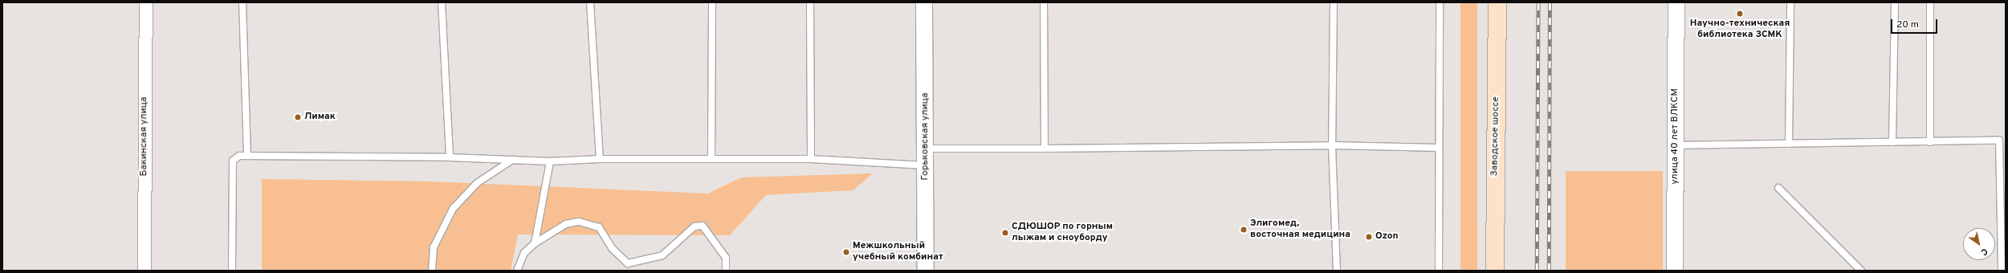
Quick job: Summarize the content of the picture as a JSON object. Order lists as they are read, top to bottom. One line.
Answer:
{"streets":{"main road":["Заводское шоссе"],"street":["Бакинская улица","Горьковская улица","улица 40 лет ВЛКСМ"]},"places":["Научно-техническая библиотека ЗСМК","Лимак","Элигомед, восточная медицина","СДЮШОР по горным лыжам и сноуборду","Ozon","Межшкольный учебный комбинат"],"scale_bar":"20 m","north":"bottom right"}
